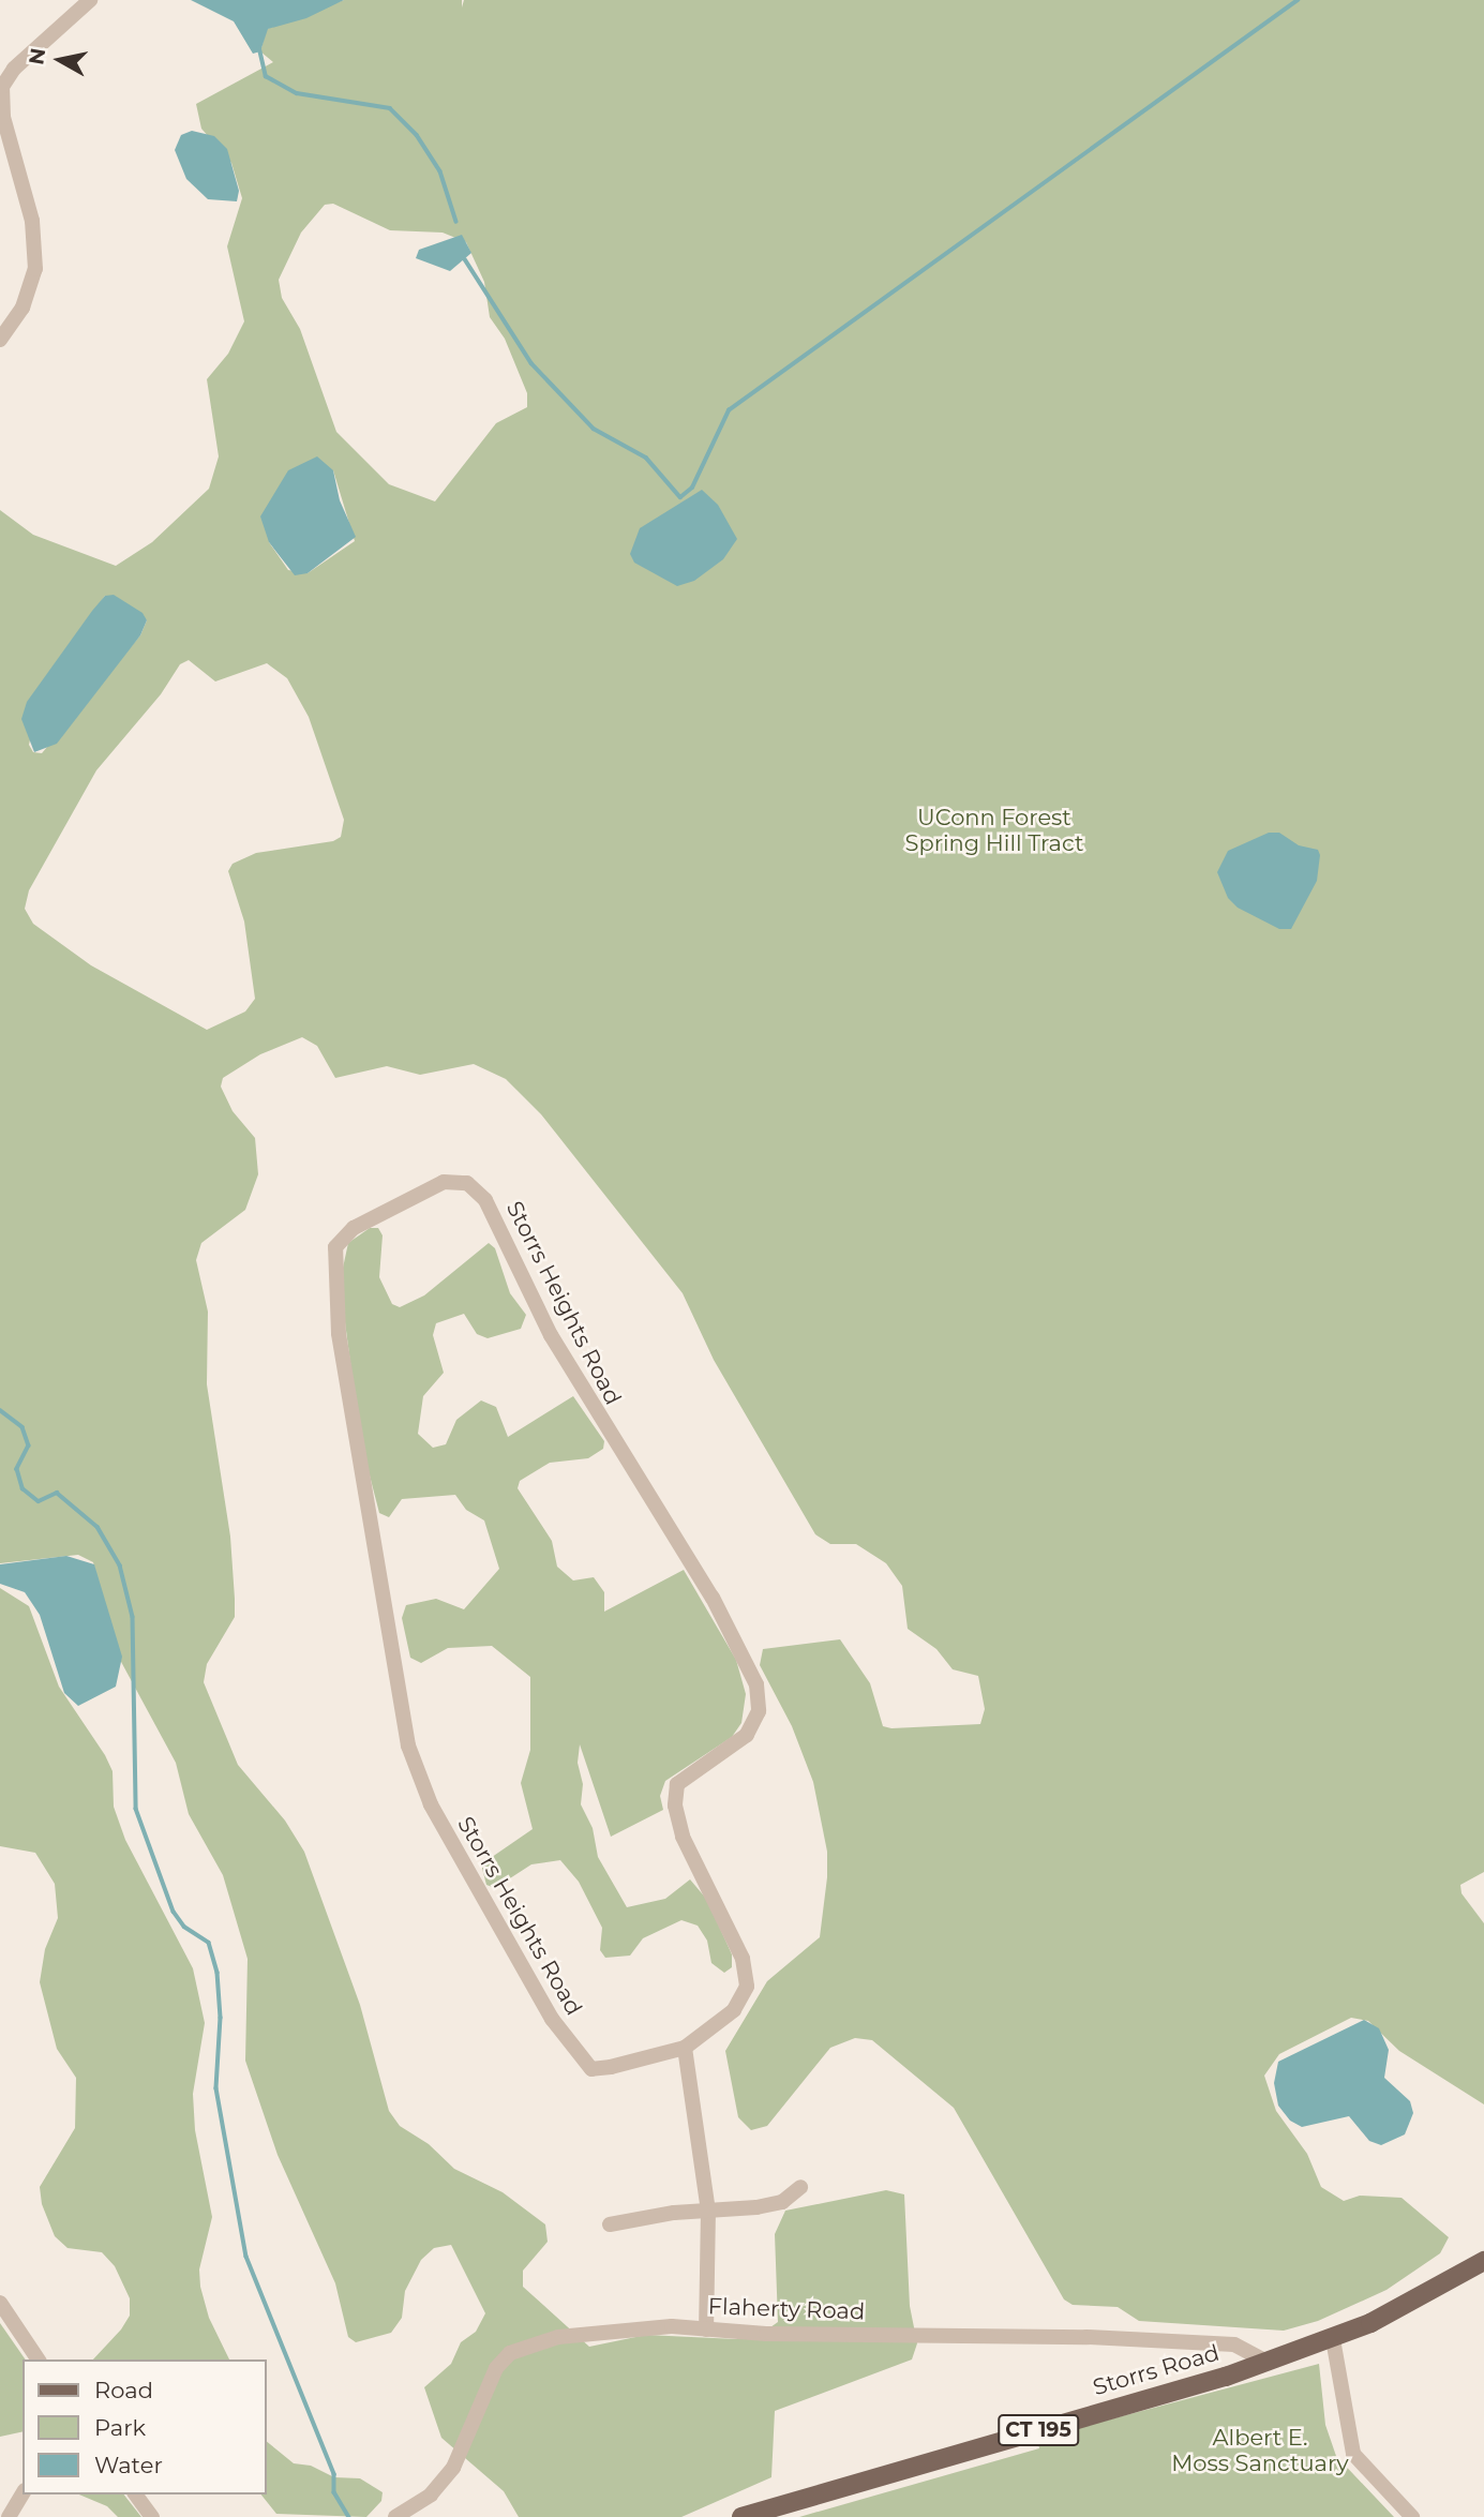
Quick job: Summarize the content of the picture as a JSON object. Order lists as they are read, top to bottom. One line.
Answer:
{"streets":{"main road":["Storrs Road","CT 195"],"street":["Storrs Heights Road","Flaherty Road"]},"crossings":[["Flaherty Road","Storrs Road"]],"parks":["UConn Forest Spring Hill Tract","Albert E. Moss Sanctuary"],"legend":["Road","Park","Water"],"north":"left"}
